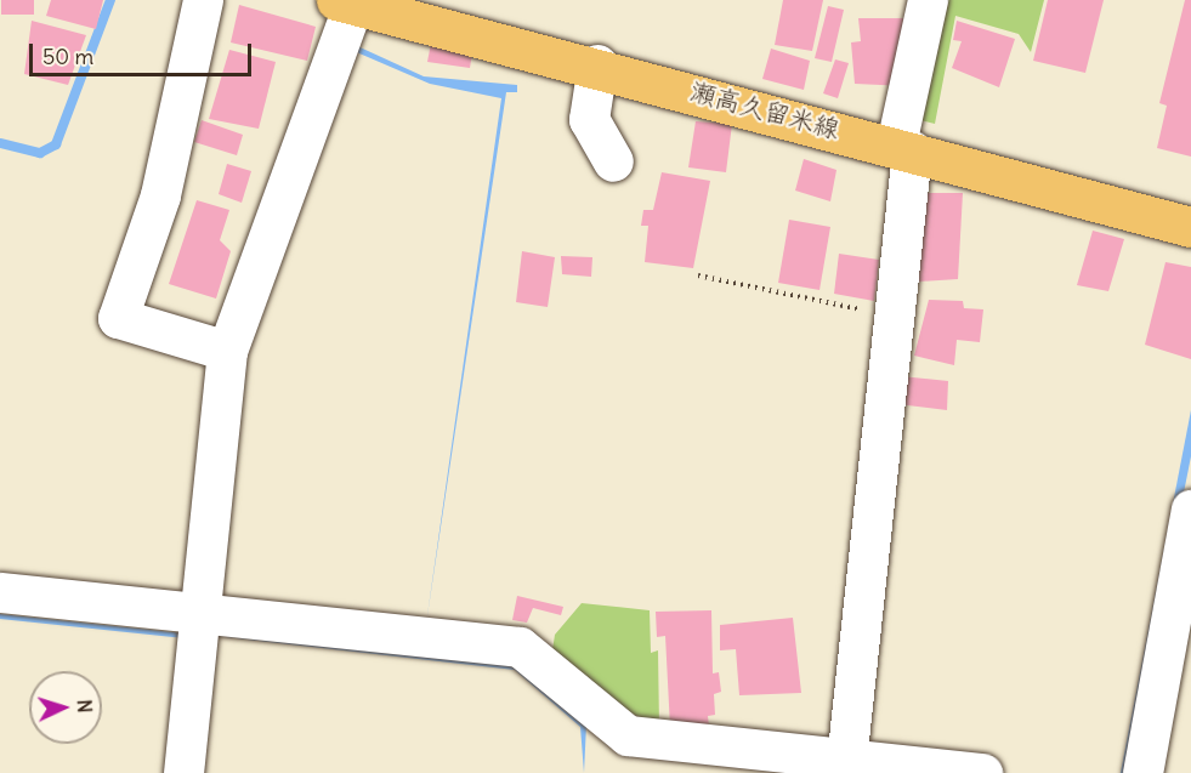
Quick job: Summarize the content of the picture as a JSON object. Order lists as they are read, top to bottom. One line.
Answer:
{"streets":{"main road":["瀬高久留米線"]},"scale_bar":"50 m","north":"right"}
